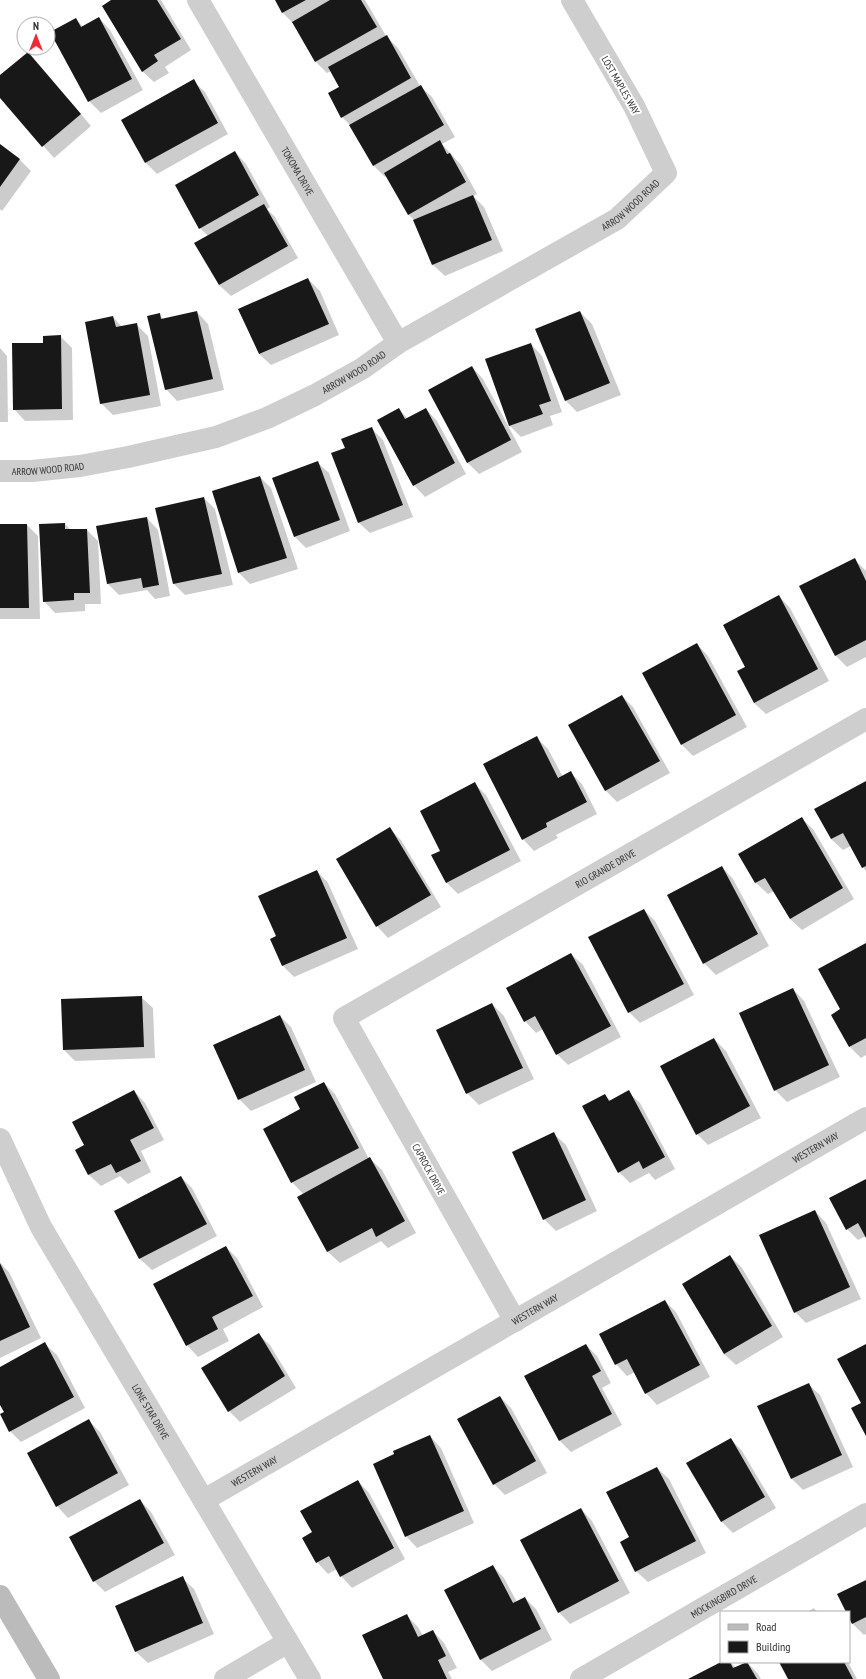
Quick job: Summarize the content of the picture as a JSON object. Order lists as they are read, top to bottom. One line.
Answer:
{"streets":{"street":["LOST MAPLES WAY","TOKOMA DRIVE","ARROW WOOD ROAD","RIO GRANDE DRIVE","WESTERN WAY","CAPROCK DRIVE","LONE STAR DRIVE","MOCKINGBIRD DRIVE"]},"crossings":[["LOST MAPLES WAY","ARROW WOOD ROAD"],["TOKOMA DRIVE","ARROW WOOD ROAD"],["RIO GRANDE DRIVE","CAPROCK DRIVE"],["WESTERN WAY","CAPROCK DRIVE"],["WESTERN WAY","LONE STAR DRIVE"]],"legend":["Road","Building"],"north":"top"}
